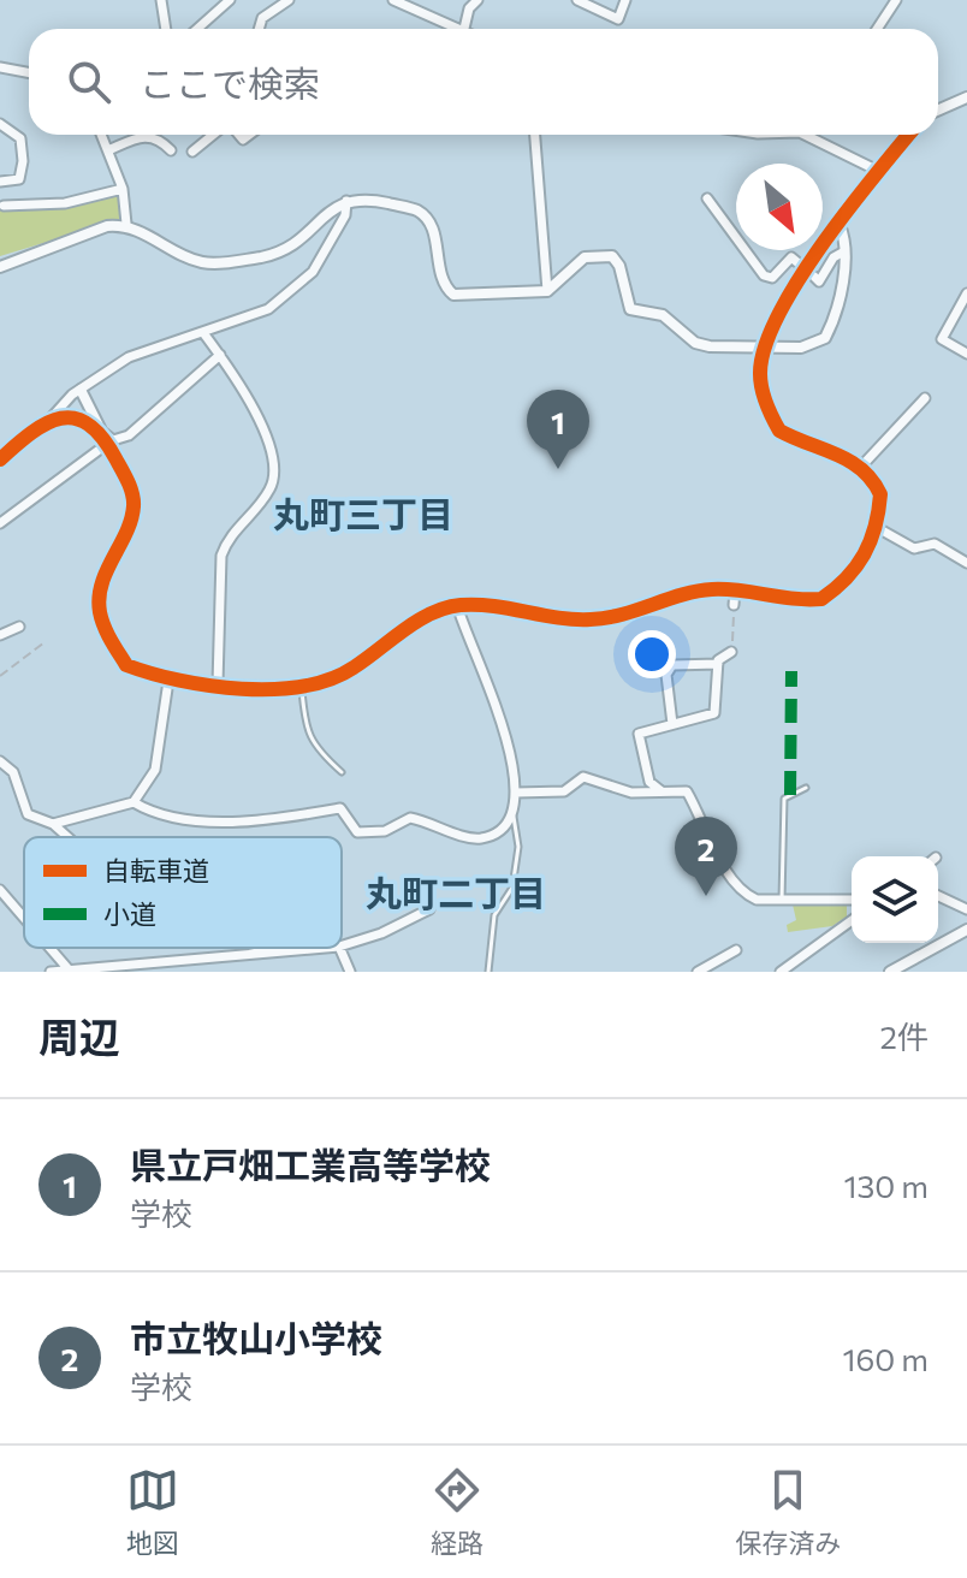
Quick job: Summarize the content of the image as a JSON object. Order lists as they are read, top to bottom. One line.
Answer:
{"districts":["丸町三丁目","丸町二丁目"],"legend":["自転車道","小道"],"north":"bottom right","page":{"search":"ここで検索","pins":["1","2"],"heading":["周辺","2件"],"list":[{"mark":"1","name":"県立戸畑工業高等学校","note":"学校","value":"130 m"},{"mark":"2","name":"市立牧山小学校","note":"学校","value":"160 m"}],"nav":["地図","経路","保存済み"]}}
